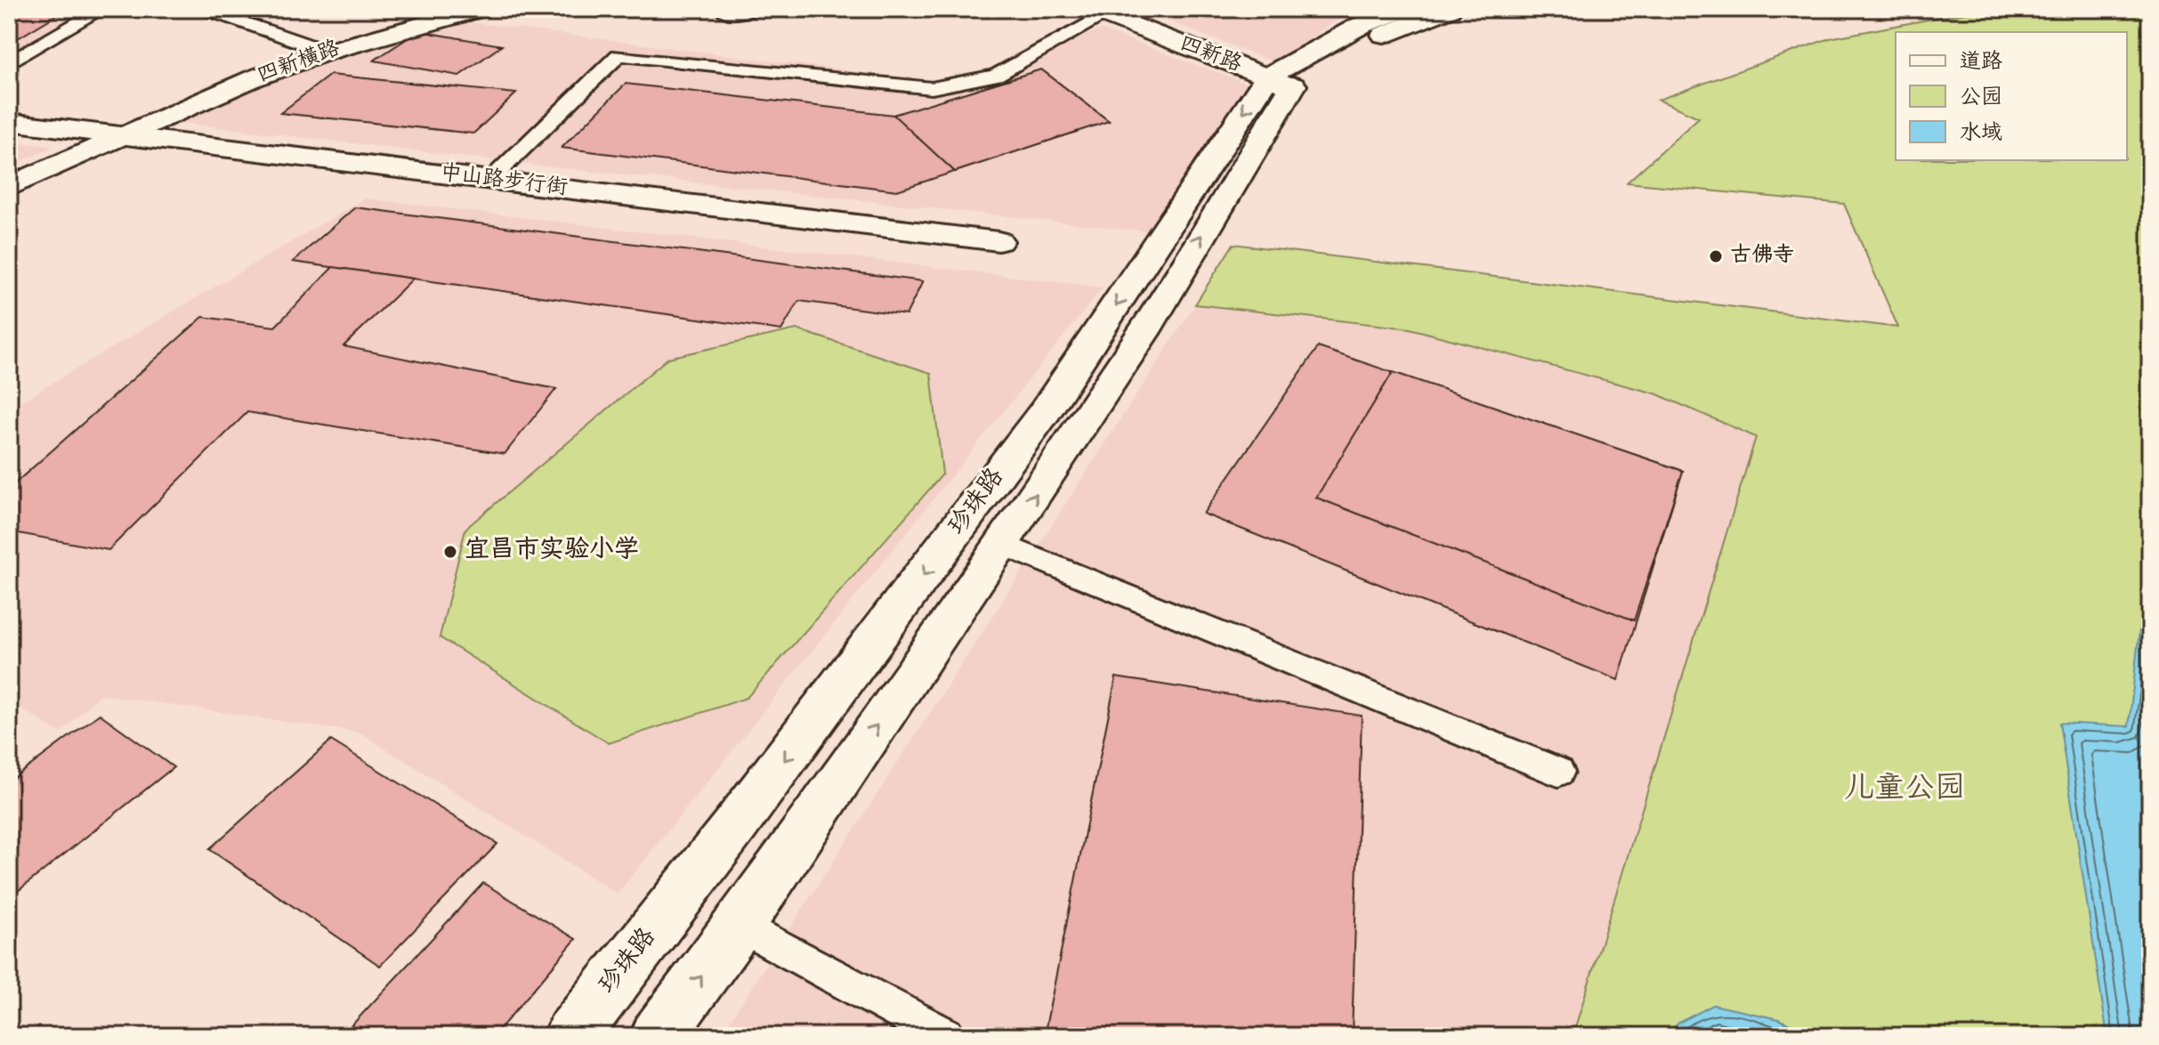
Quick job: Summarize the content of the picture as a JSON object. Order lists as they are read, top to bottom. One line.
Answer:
{"streets":{"main road":["四新路","四新横路","中山路步行街","珍珠路"]},"crossings":[["四新路","珍珠路"],["四新横路","中山路步行街"]],"parks":["儿童公园"],"places":["古佛寺","宜昌市实验小学"],"legend":["道路","公园","水域"]}
